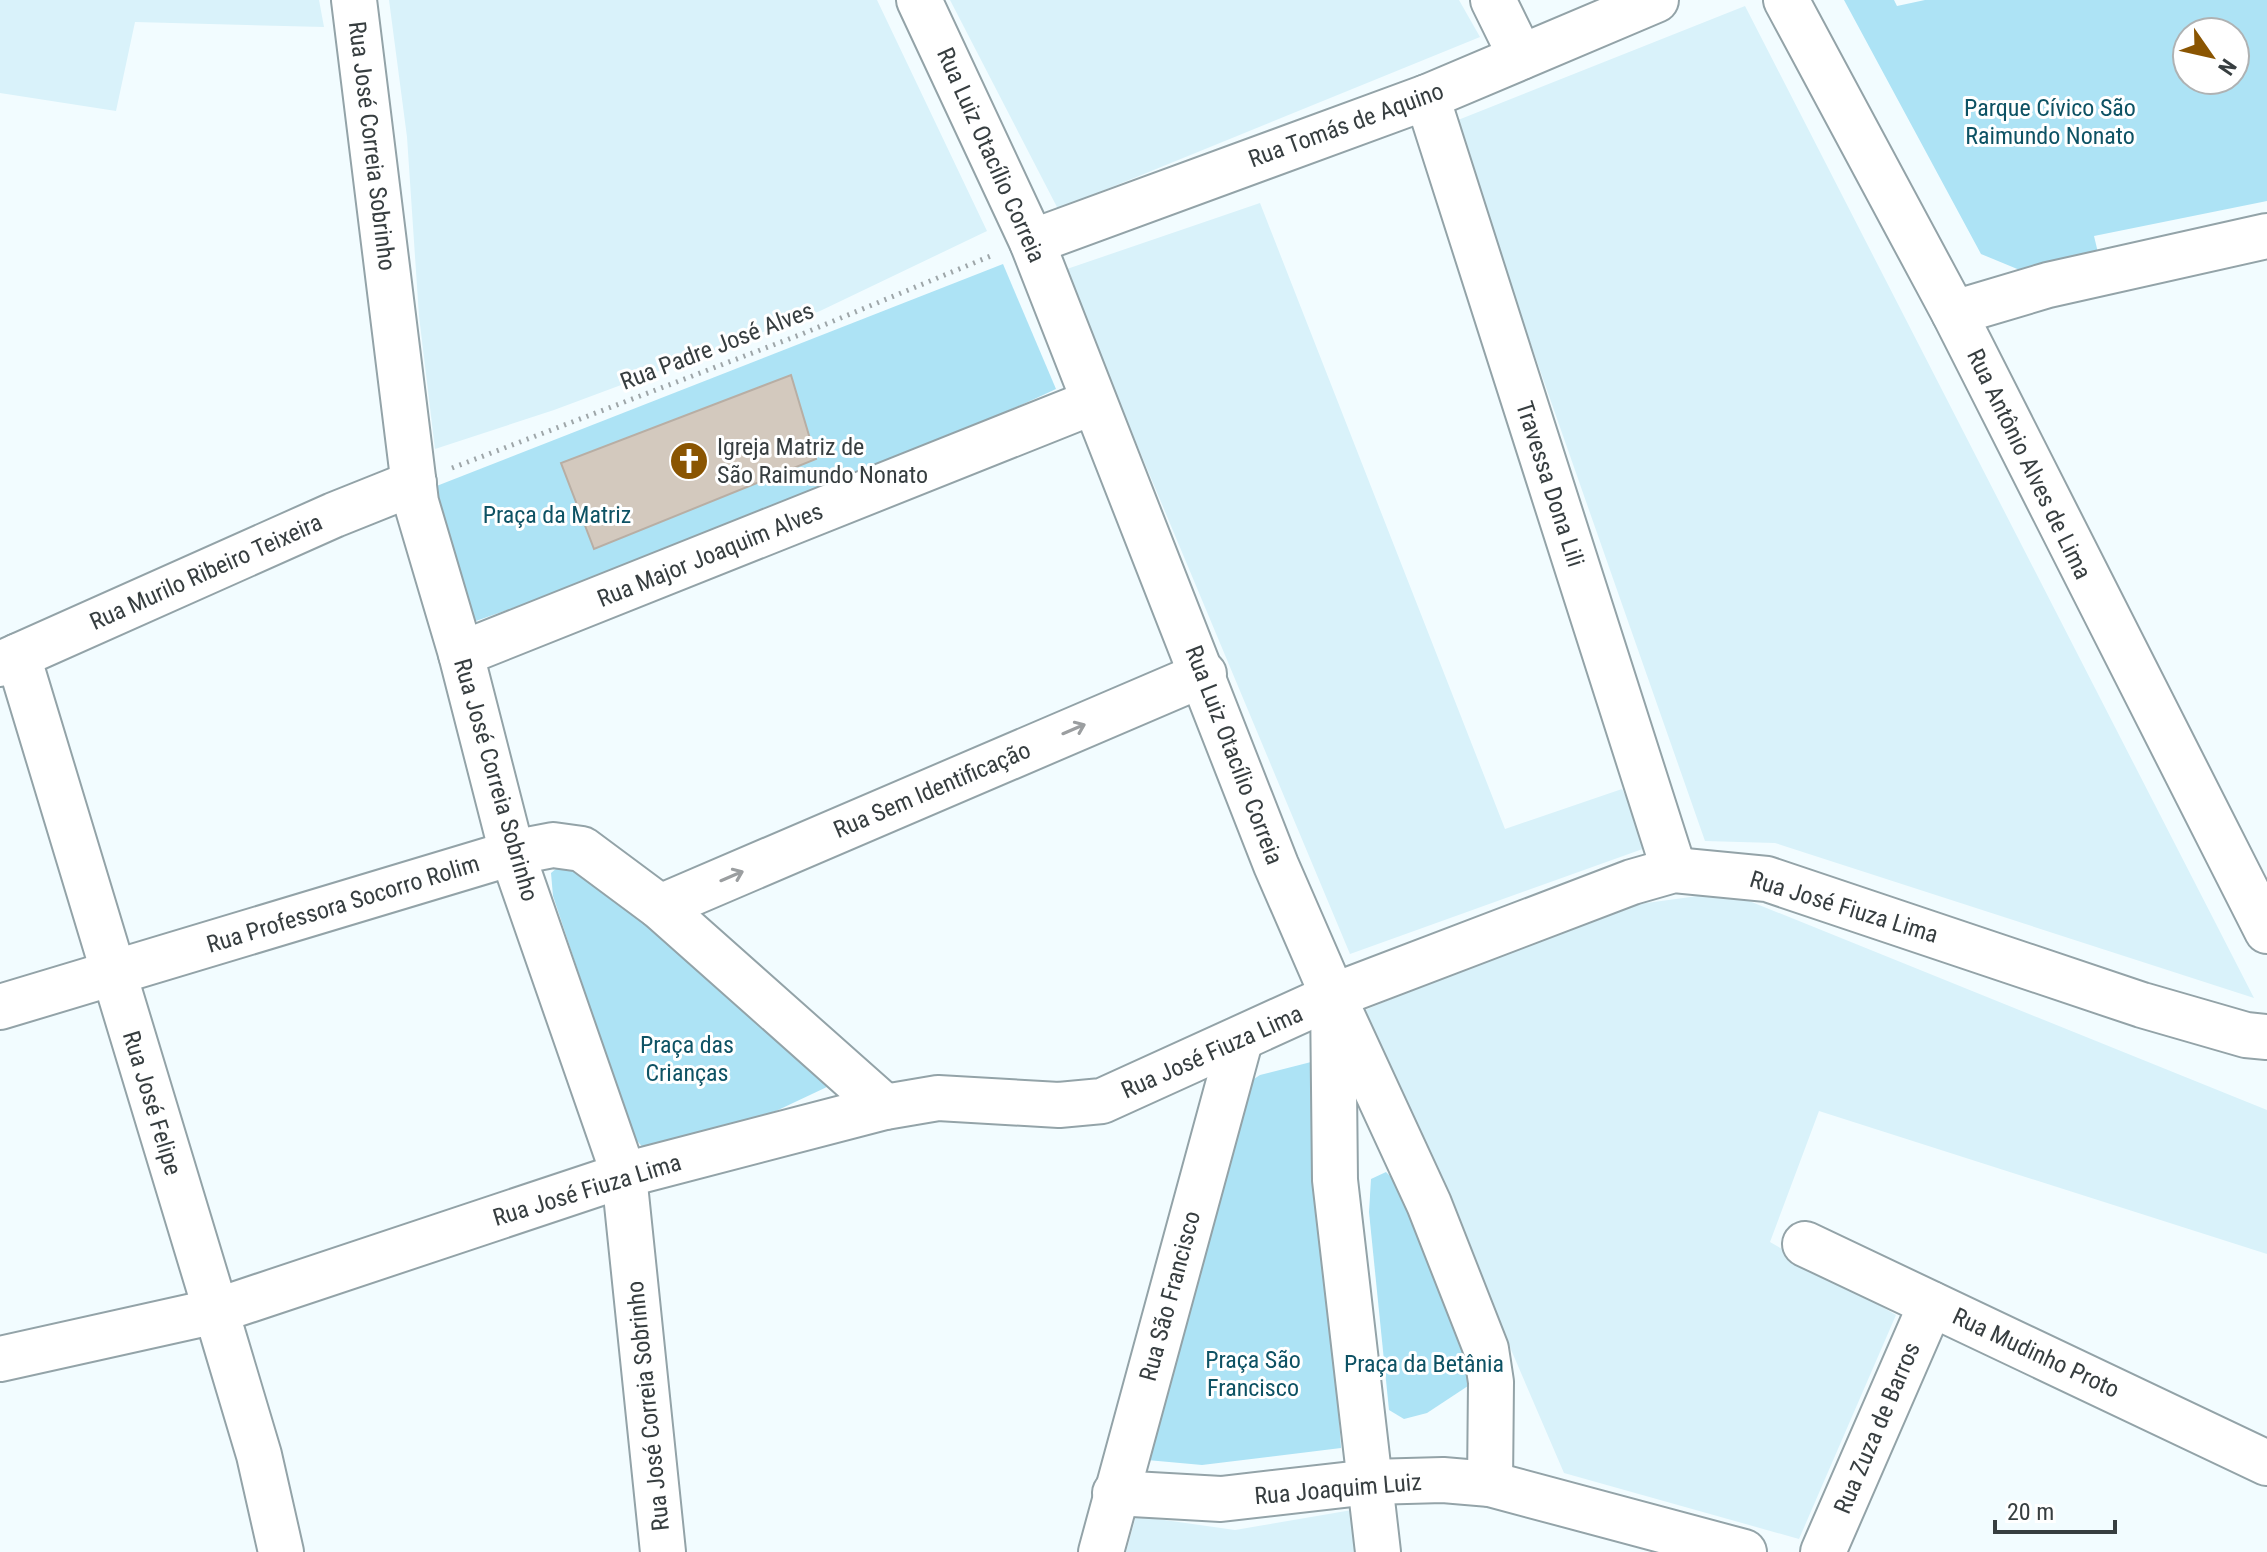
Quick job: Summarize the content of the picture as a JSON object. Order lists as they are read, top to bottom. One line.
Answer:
{"streets":{"street":["Rua Tomás de Aquino","Rua José Correia Sobrinho","Rua Luiz Otacílio Correia","Rua Antônio Alves de Lima","Travessa Dona Lili","Rua Major Joaquim Alves","Rua Murilo Ribeiro Teixeira","Rua Sem Identificação","Rua Professora Socorro Rolim","Rua José Fiuza Lima","Rua José Felipe","Rua São Francisco","Rua Mudinho Proto","Rua Zuza de Barros","Rua Joaquim Luiz"],"path":["Rua Padre José Alves"]},"crossings":[["Rua Tomás de Aquino","Rua Luiz Otacílio Correia"],["Rua Tomás de Aquino","Rua Padre José Alves"],["Rua Tomás de Aquino","Travessa Dona Lili"],["Rua José Correia Sobrinho","Rua Padre José Alves"],["Rua José Correia Sobrinho","Rua Major Joaquim Alves"],["Rua José Correia Sobrinho","Rua Murilo Ribeiro Teixeira"],["Rua José Correia Sobrinho","Rua Professora Socorro Rolim"],["Rua José Correia Sobrinho","Rua José Fiuza Lima"],["Rua Luiz Otacílio Correia","Rua Padre José Alves"],["Rua Luiz Otacílio Correia","Rua Major Joaquim Alves"],["Rua Luiz Otacílio Correia","Rua Sem Identificação"],["Rua Luiz Otacílio Correia","Rua José Fiuza Lima"],["Rua Luiz Otacílio Correia","Rua Joaquim Luiz"],["Rua Padre José Alves","Rua Murilo Ribeiro Teixeira"],["Travessa Dona Lili","Rua José Fiuza Lima"],["Rua Murilo Ribeiro Teixeira","Rua José Felipe"],["Rua Sem Identificação","Rua Professora Socorro Rolim"],["Rua Professora Socorro Rolim","Rua José Fiuza Lima"],["Rua Professora Socorro Rolim","Rua José Felipe"],["Rua José Fiuza Lima","Rua José Felipe"],["Rua José Fiuza Lima","Rua São Francisco"],["Rua São Francisco","Rua Joaquim Luiz"],["Rua Mudinho Proto","Rua Zuza de Barros"]],"one_way":["Rua Sem Identificação"],"parks":["Parque Cívico São Raimundo Nonato","Praça da Matriz","Praça das Crianças","Praça São Francisco","Praça da Betânia"],"places":{"church":["Igreja Matriz de São Raimundo Nonato"]},"scale_bar":"20 m","north":"bottom right"}
